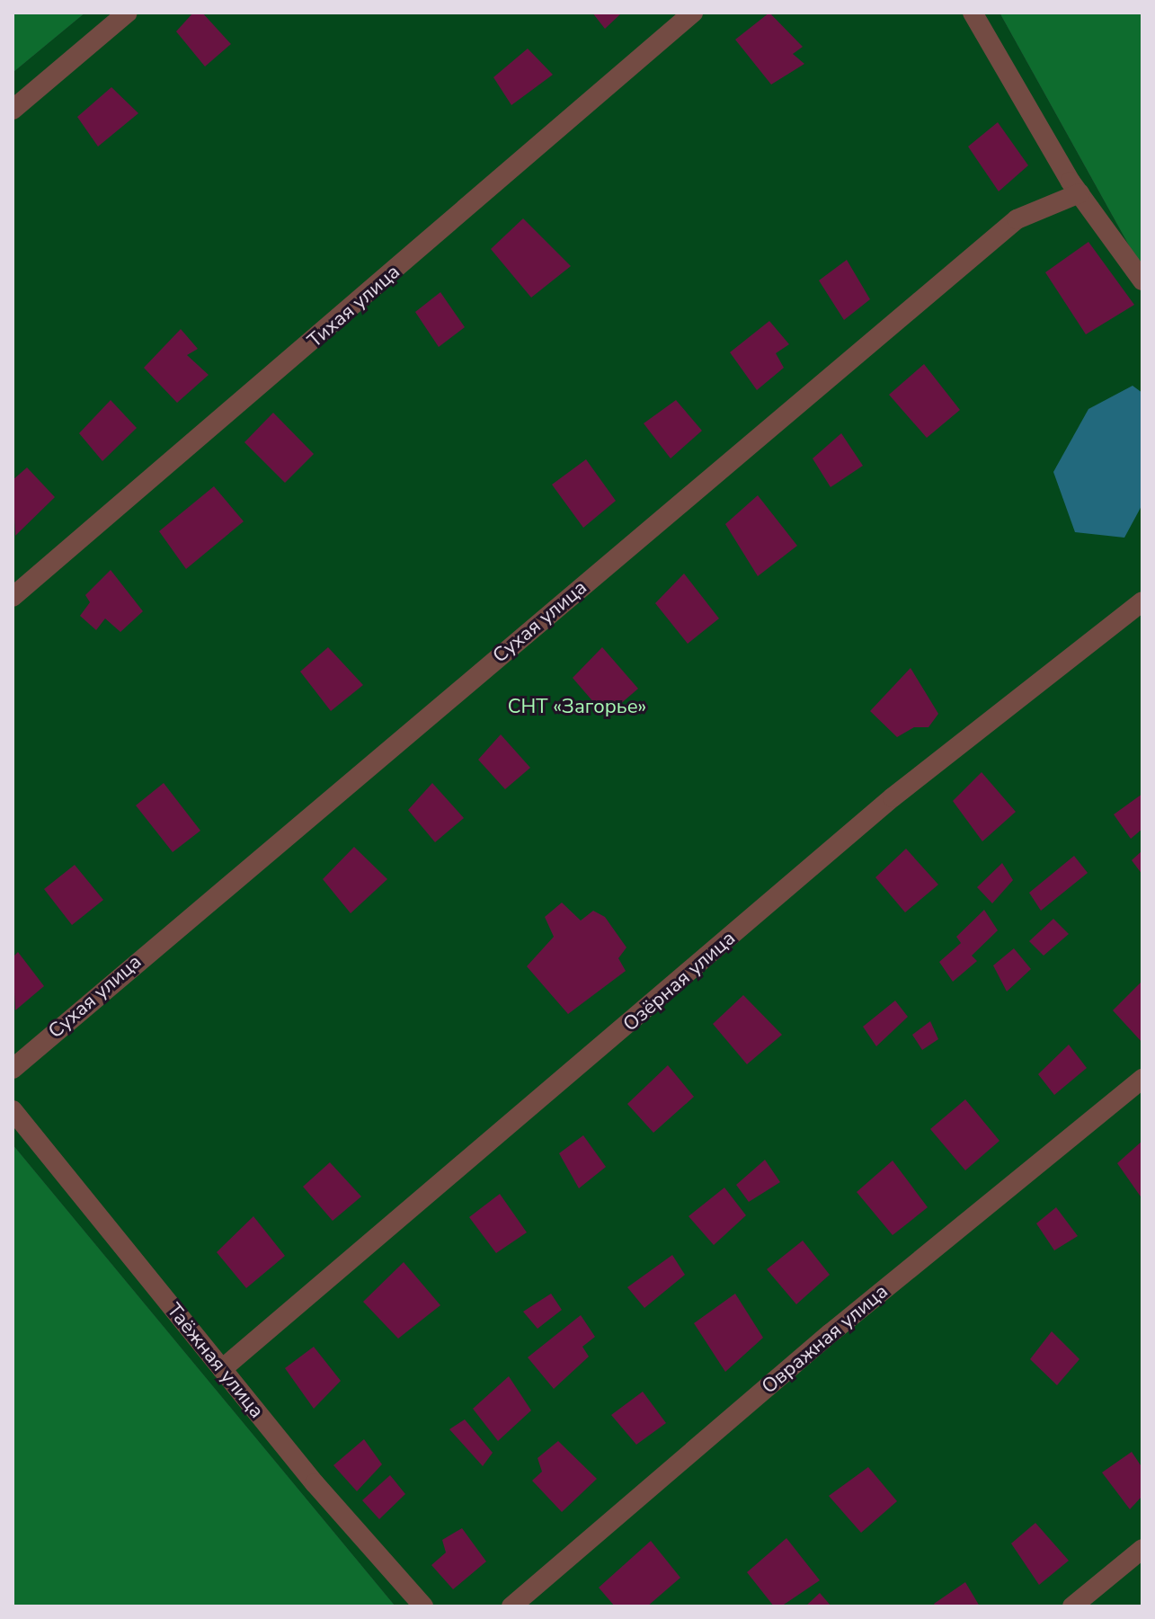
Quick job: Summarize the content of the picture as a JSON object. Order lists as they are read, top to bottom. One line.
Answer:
{"streets":{"street":["Тихая улица","Сухая улица","Озёрная улица","Овражная улица","Таёжная улица"]},"crossings":[["Озёрная улица","Таёжная улица"]],"parks":["СНТ «Загорье»"]}
